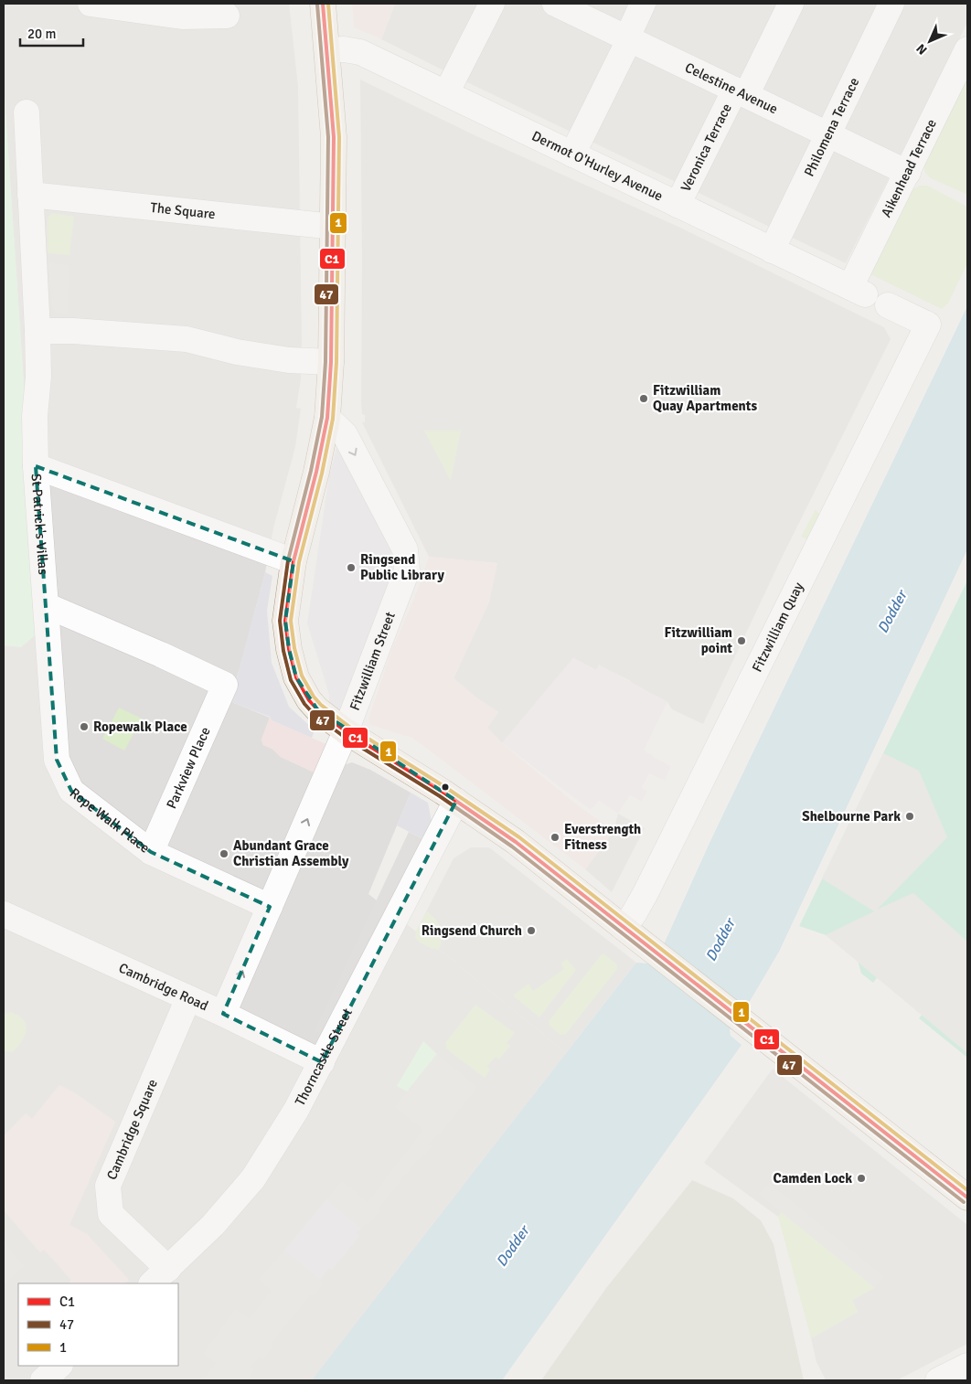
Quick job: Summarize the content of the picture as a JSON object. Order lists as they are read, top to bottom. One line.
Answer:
{"streets":{"street":["Celestine Avenue","Philomena Terrace","Veronica Terrace","Dermot O'Hurley Avenue","Aikenhead Terrace","The Square","St Patrick's Villas","Fitzwilliam Quay","Fitzwilliam Street","Parkview Place","Rope Walk Place","Cambridge Road","Thorncastle Street","Cambridge Square"]},"crossings":[["Celestine Avenue","Philomena Terrace"],["Celestine Avenue","Veronica Terrace"],["Celestine Avenue","Aikenhead Terrace"],["Philomena Terrace","Dermot O'Hurley Avenue"],["Veronica Terrace","Dermot O'Hurley Avenue"],["Dermot O'Hurley Avenue","Aikenhead Terrace"],["St Patrick's Villas","Parkview Place"],["St Patrick's Villas","Rope Walk Place"],["Fitzwilliam Street","Rope Walk Place"],["Fitzwilliam Street","Cambridge Road"],["Parkview Place","Rope Walk Place"],["Cambridge Road","Thorncastle Street"],["Cambridge Road","Cambridge Square"],["Thorncastle Street","Cambridge Square"]],"water":["Dodder"],"places":["Fitzwilliam Quay Apartments","Ringsend Public Library","Fitzwilliam point","Ropewalk Place","Shelbourne Park","Everstrength Fitness","Abundant Grace Christian Assembly","Ringsend Church","Camden Lock"],"lines":["transit line C1","transit line 1","transit line 47"],"legend":["C1","47","1"],"scale_bar":"20 m","north":"bottom left"}
